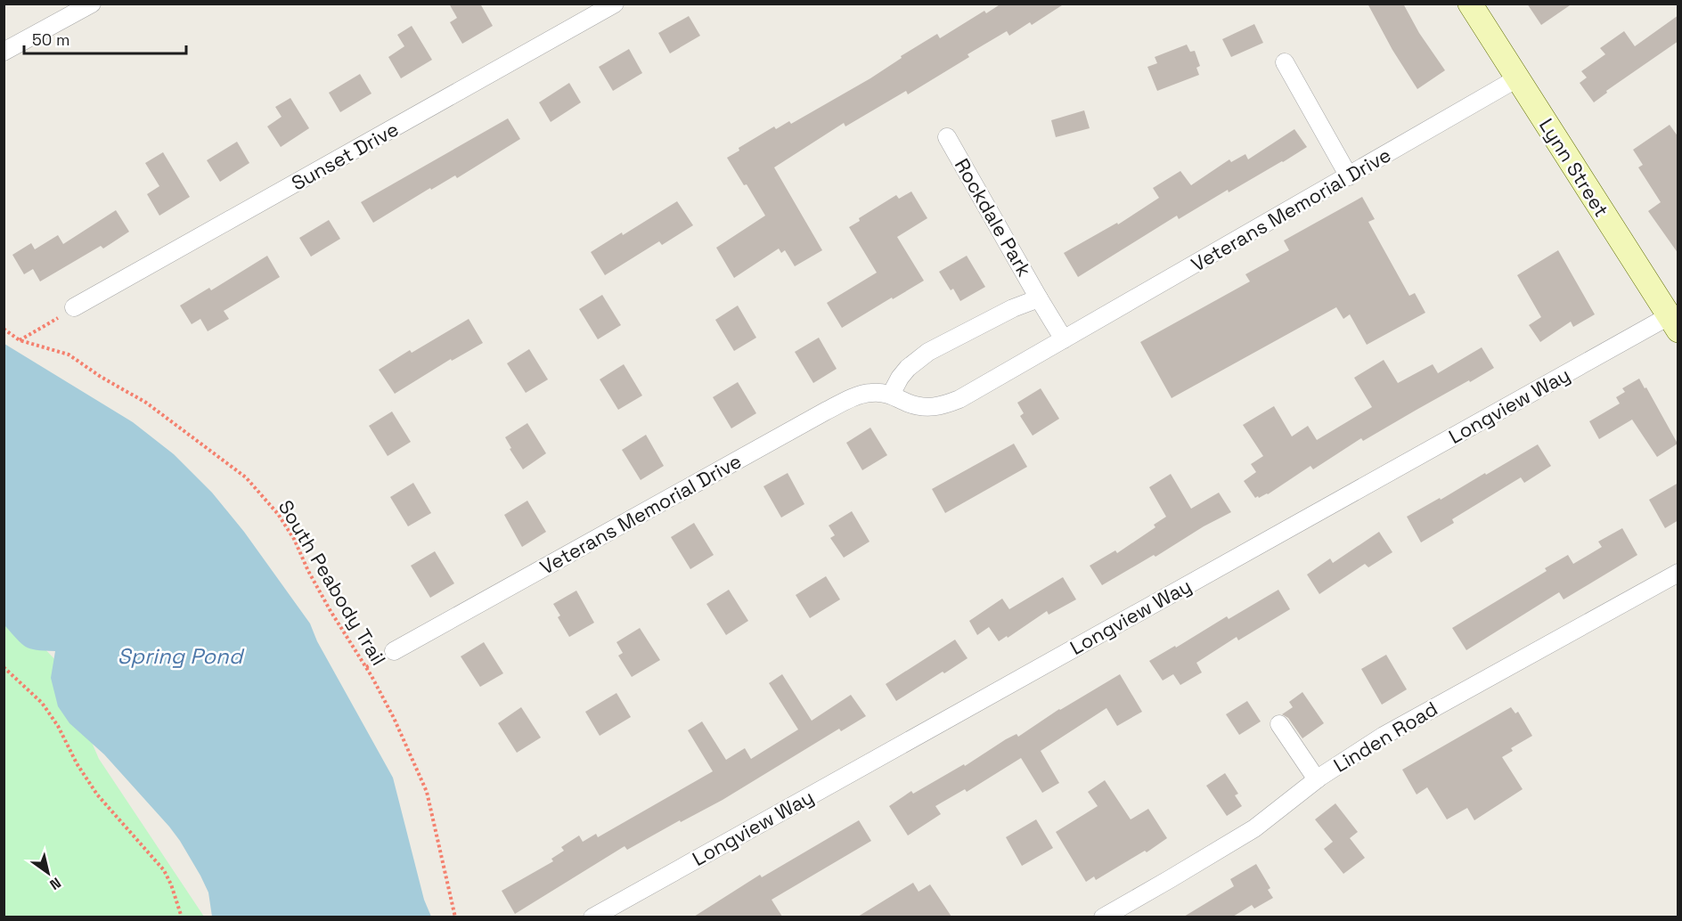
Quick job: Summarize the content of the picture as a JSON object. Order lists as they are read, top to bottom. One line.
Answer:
{"streets":{"main road":["Lynn Street"],"street":["Sunset Drive","Veterans Memorial Drive","Rockdale Park","Longview Way","Linden Road"],"path":["South Peabody Trail"]},"crossings":[["Lynn Street","Veterans Memorial Drive"],["Lynn Street","Longview Way"]],"water":["Spring Pond"],"scale_bar":"50 m","north":"bottom right"}
